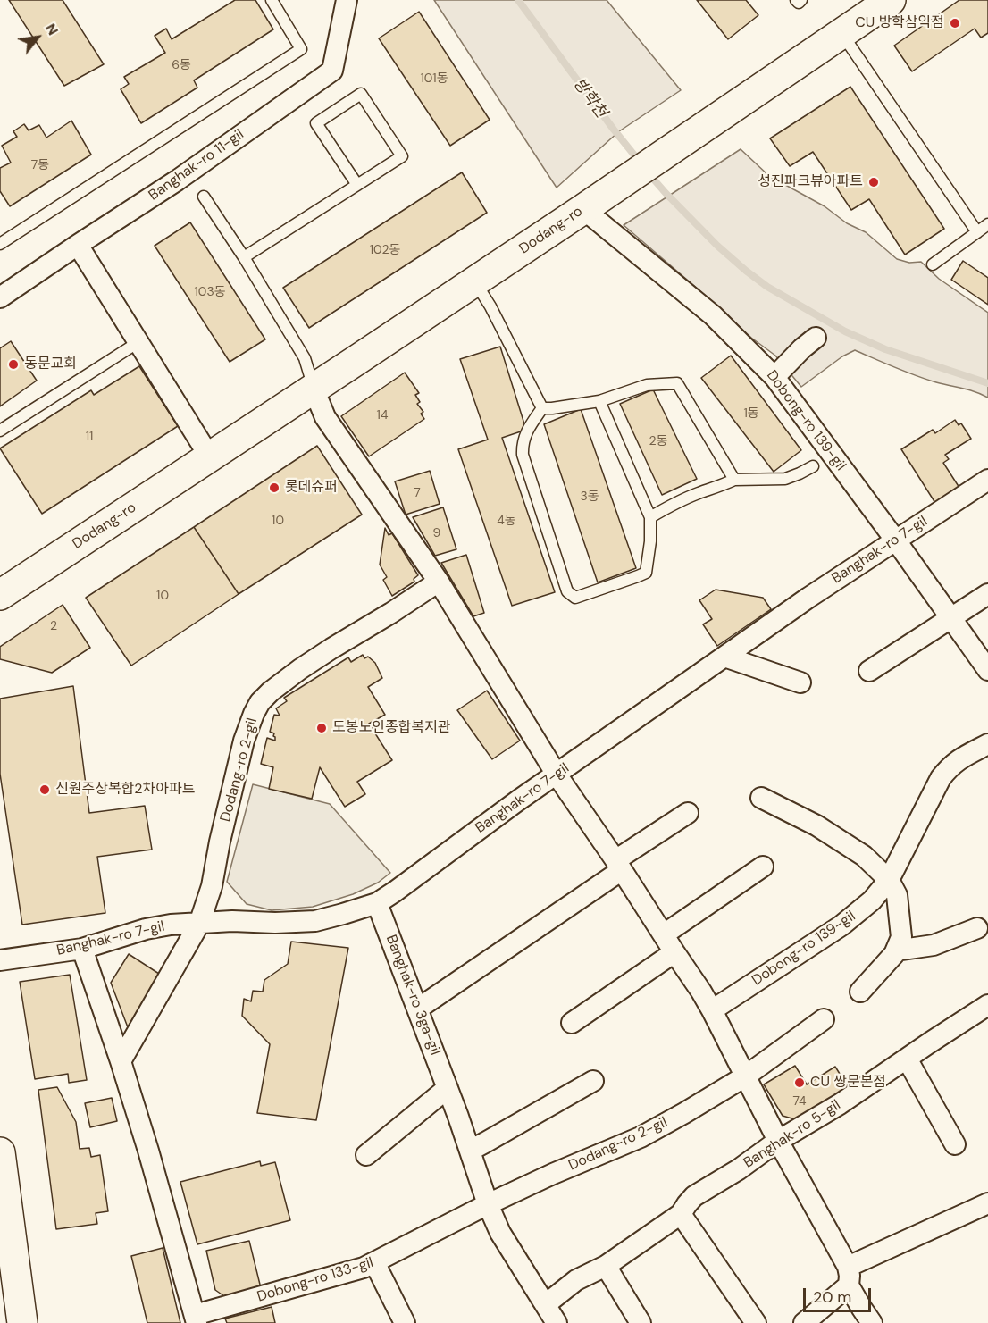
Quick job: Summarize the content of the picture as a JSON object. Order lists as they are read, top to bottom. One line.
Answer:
{"streets":{"main road":["Dodang-ro"],"street":["Banghak-ro 11-gil","Dobong-ro 139-gil","Banghak-ro 7-gil","Dodang-ro 2-gil","Banghak-ro 3ga-gil","Banghak-ro 5-gil","Dobong-ro 133-gil"]},"crossings":[["Dodang-ro","Dobong-ro 139-gil"],["Dobong-ro 139-gil","Banghak-ro 7-gil"],["Banghak-ro 7-gil","Dodang-ro 2-gil"],["Banghak-ro 7-gil","Banghak-ro 3ga-gil"],["Banghak-ro 7-gil","Dobong-ro 133-gil"],["Dodang-ro 2-gil","Banghak-ro 3ga-gil"],["Dodang-ro 2-gil","Dobong-ro 133-gil"],["Banghak-ro 3ga-gil","Banghak-ro 5-gil"],["Banghak-ro 3ga-gil","Dobong-ro 133-gil"]],"water":["방학천"],"places":["CU 방학삼익점","성진파크뷰아파트","동문교회","롯데슈퍼","도봉노인종합복지관","신원주상복합2차아파트","CU 쌍문본점"],"house_numbers":["6동","101동","7동","102동","103동","1동","14","11","2동","7","3동","10","4동","9","10","2","74"],"scale_bar":"20 m","north":"top right"}
